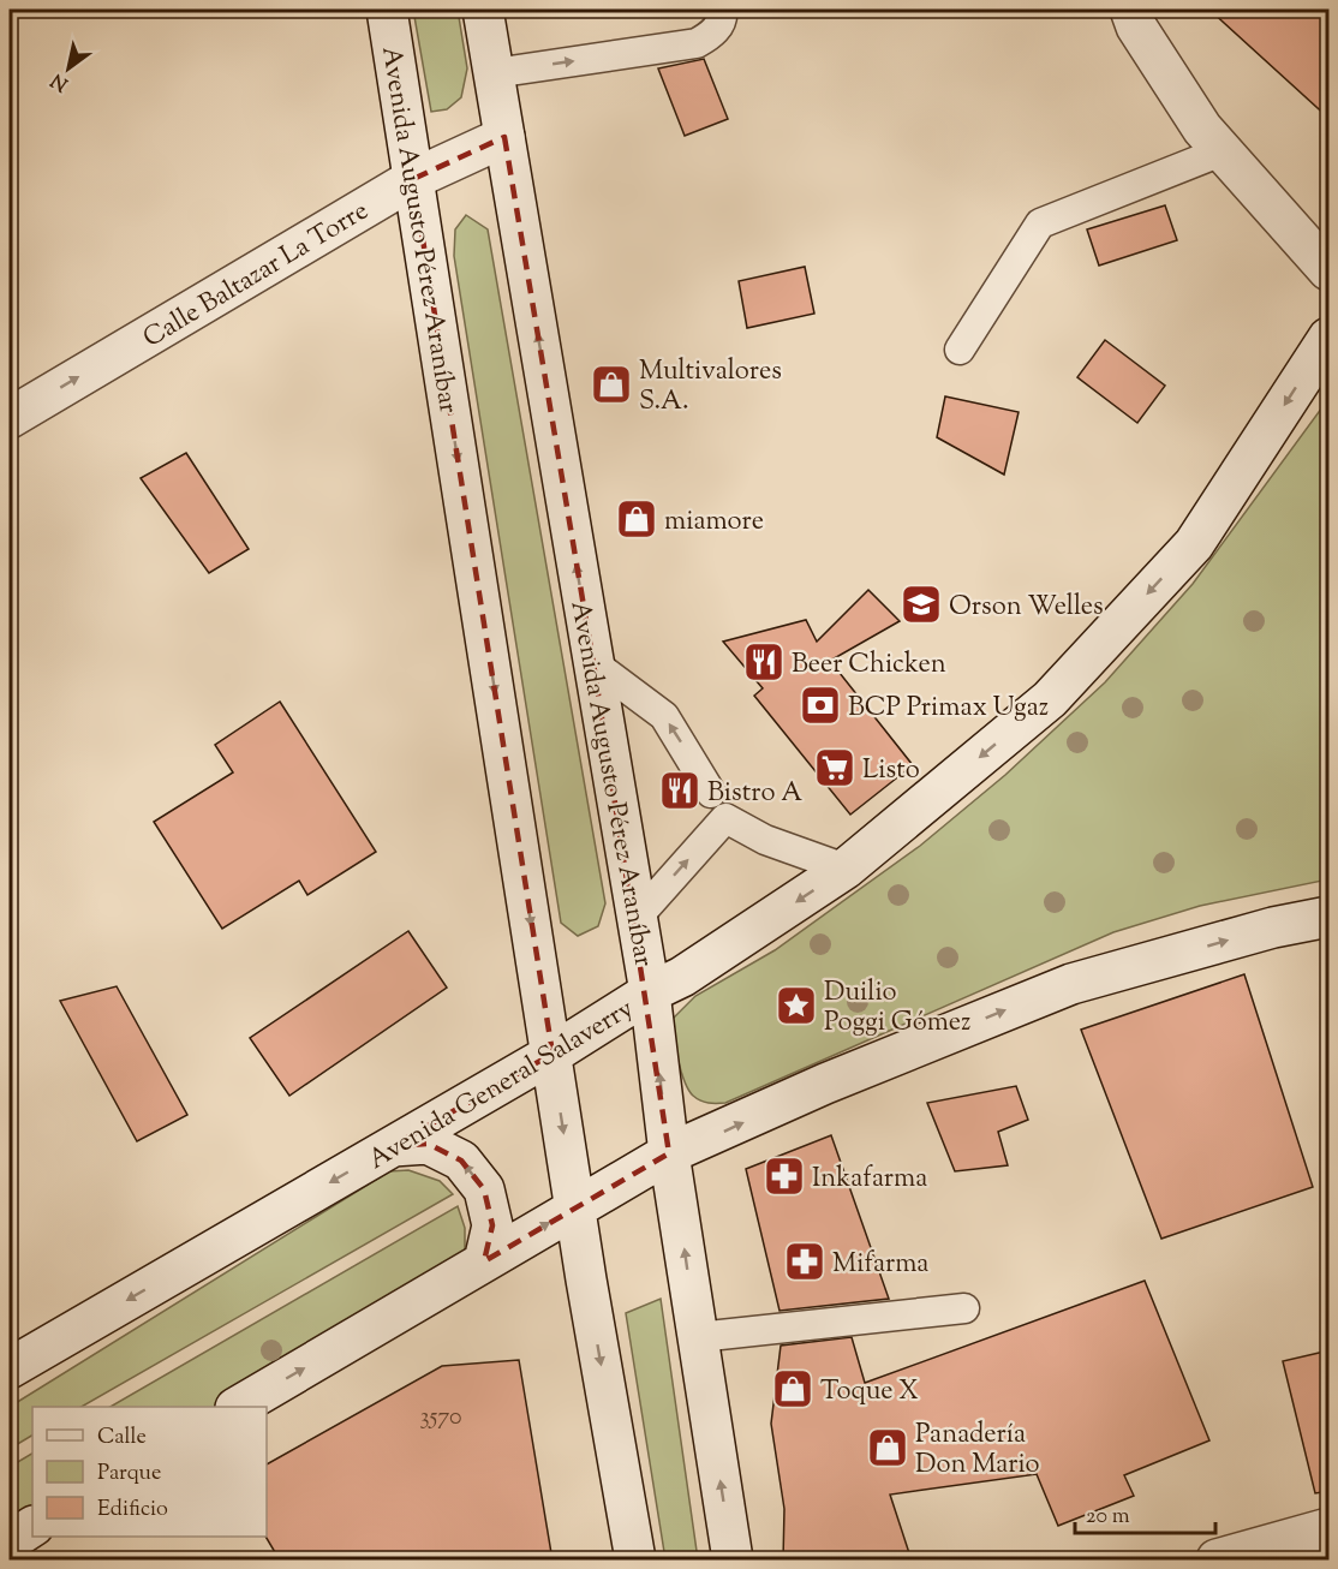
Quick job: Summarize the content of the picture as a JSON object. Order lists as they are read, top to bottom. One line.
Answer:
{"streets":{"main road":["Avenida Augusto Pérez Araníbar","Calle Baltazar La Torre","Avenida General Salaverry"]},"crossings":[["Avenida Augusto Pérez Araníbar","Calle Baltazar La Torre"],["Avenida Augusto Pérez Araníbar","Avenida General Salaverry"]],"one_way":["Calle Baltazar La Torre"],"places":{"shop":["Multivalores S.A.","miamore","Toque X","Panadería Don Mario"],"school or university":["Orson Welles"],"restaurant":["Beer Chicken","Bistro A"],"bank":["BCP Primax Ugaz"],"supermarket":["Listo"],"place":["Duilio Poggi Gómez"],"pharmacy":["Inkafarma","Mifarma"]},"house_numbers":["3570"],"legend":["Calle","Parque","Edificio"],"scale_bar":"20 m","north":"bottom left"}
